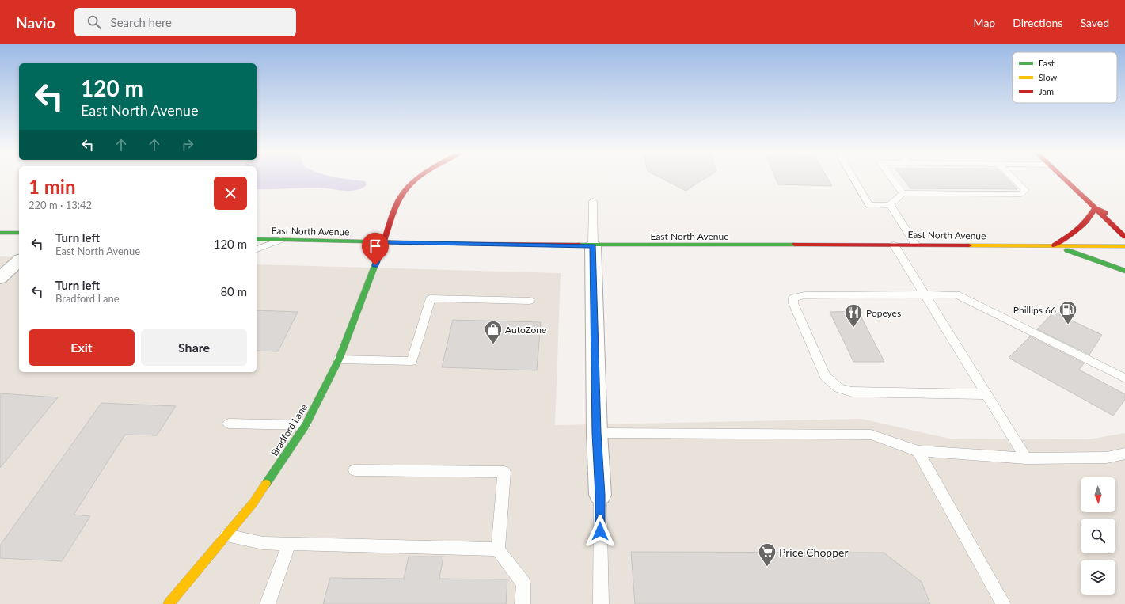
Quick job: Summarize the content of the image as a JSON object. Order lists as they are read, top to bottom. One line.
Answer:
{"streets":{"main road":["East North Avenue","Bradford Lane"]},"crossings":[["East North Avenue","Bradford Lane"]],"places":{"fuel station":["Phillips 66"],"restaurant":["Popeyes"],"shop":["AutoZone"],"supermarket":["Price Chopper"]},"legend":["Fast","Slow","Jam"],"north":"bottom","page":{"header":"Navio","search":"Search here","nav":["Map","Directions","Saved"],"turn":["120 m","East North Avenue"],"heading":["1 min","220 m · 13:42"],"list":[{"name":"Turn left","note":"East North Avenue","value":"120 m"},{"name":"Turn left","note":"Bradford Lane","value":"80 m"}],"buttons":["Exit","Share"]}}
